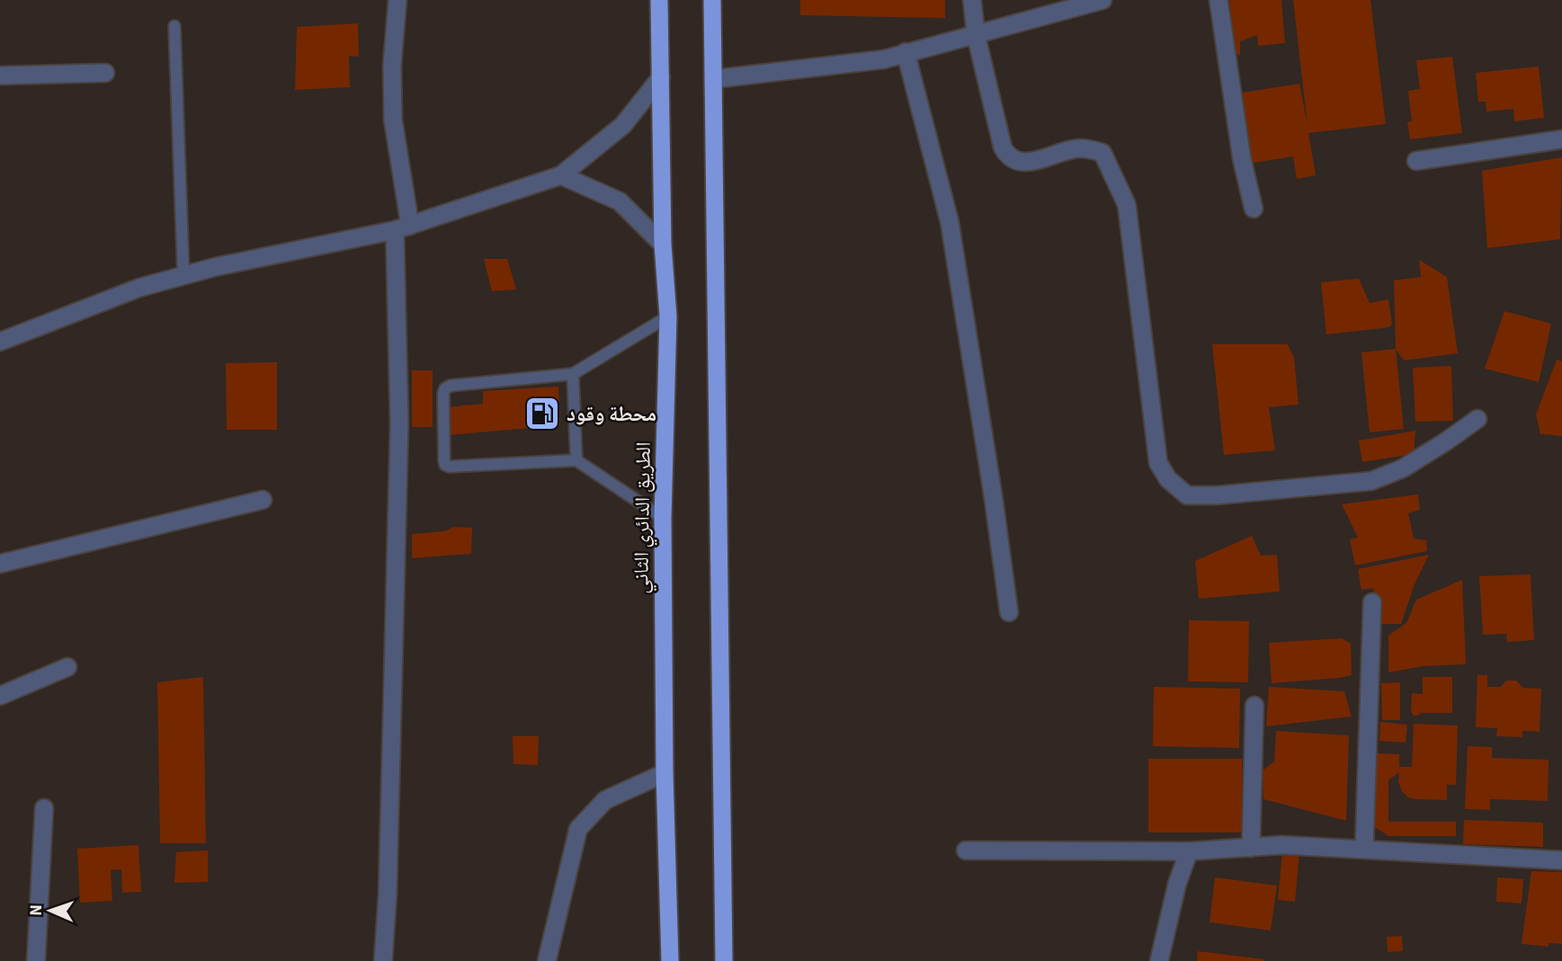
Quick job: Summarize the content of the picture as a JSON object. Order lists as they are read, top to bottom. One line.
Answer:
{"streets":{"highway":["الطريق الدائري الثاني"]},"places":{"fuel station":["محطة وقود"]},"north":"left"}
